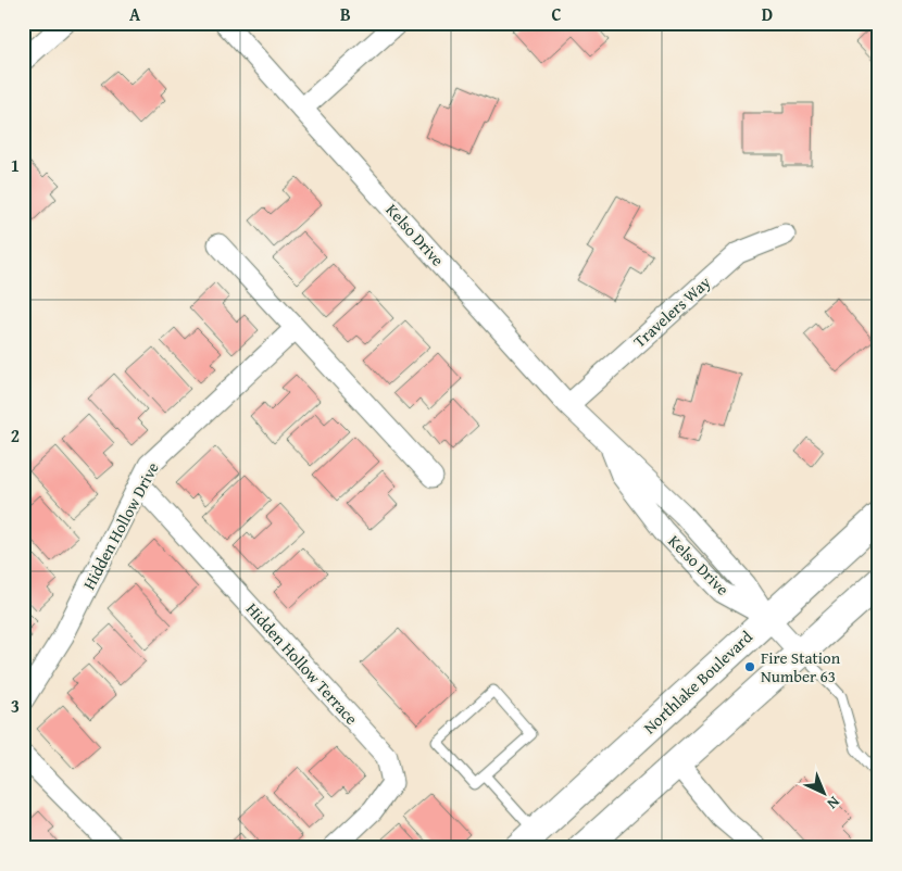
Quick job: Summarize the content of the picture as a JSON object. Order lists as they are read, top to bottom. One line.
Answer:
{"streets":{"main road":["Northlake Boulevard"],"street":["Kelso Drive","Travelers Way","Hidden Hollow Drive","Hidden Hollow Terrace"]},"crossings":[["Kelso Drive","Travelers Way"],["Kelso Drive","Northlake Boulevard"],["Hidden Hollow Drive","Hidden Hollow Terrace"]],"places":["Fire Station Number 63"],"north":"bottom right","grid":{"columns":["A","B","C","D"],"rows":["1","2","3"]}}
